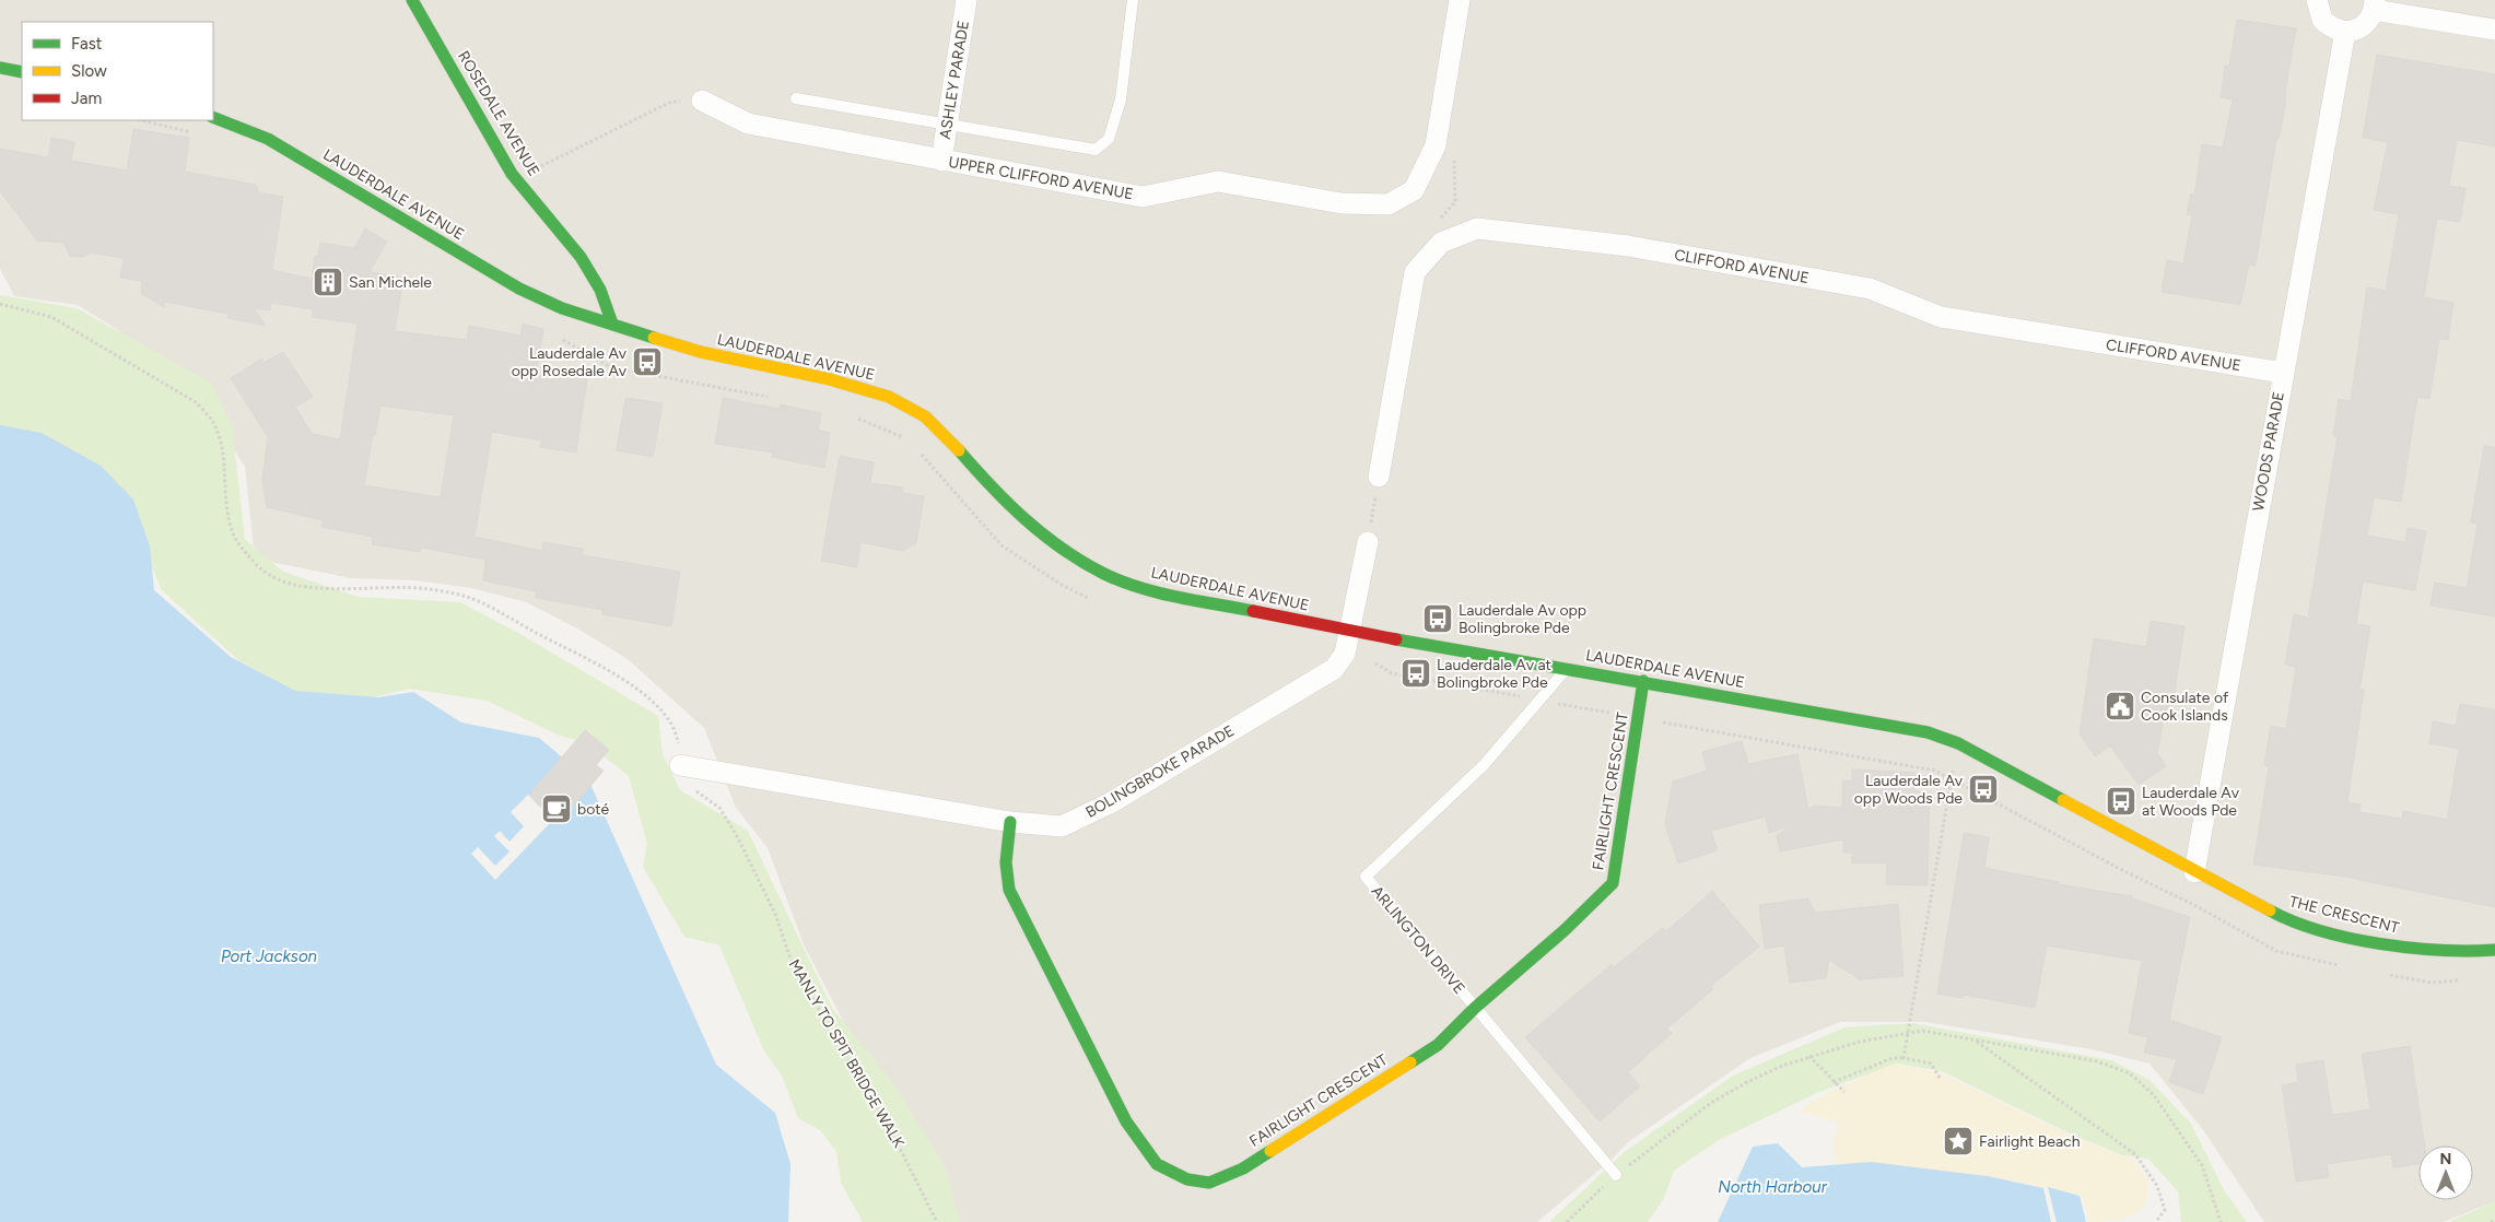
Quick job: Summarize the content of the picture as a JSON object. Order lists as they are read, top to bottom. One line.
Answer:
{"streets":{"main road":["ROSEDALE AVENUE","LAUDERDALE AVENUE","FAIRLIGHT CRESCENT","THE CRESCENT"],"street":["ASHLEY PARADE","UPPER CLIFFORD AVENUE","CLIFFORD AVENUE","WOODS PARADE","BOLINGBROKE PARADE"],"lane":["ARLINGTON DRIVE"],"path":["MANLY TO SPIT BRIDGE WALK"]},"crossings":[["ASHLEY PARADE","UPPER CLIFFORD AVENUE"],["ROSEDALE AVENUE","LAUDERDALE AVENUE"],["LAUDERDALE AVENUE","BOLINGBROKE PARADE"],["LAUDERDALE AVENUE","FAIRLIGHT CRESCENT"],["LAUDERDALE AVENUE","THE CRESCENT"],["LAUDERDALE AVENUE","ARLINGTON DRIVE"],["CLIFFORD AVENUE","WOODS PARADE"],["WOODS PARADE","THE CRESCENT"],["BOLINGBROKE PARADE","FAIRLIGHT CRESCENT"],["BOLINGBROKE PARADE","MANLY TO SPIT BRIDGE WALK"],["FAIRLIGHT CRESCENT","ARLINGTON DRIVE"]],"water":["Port Jackson","North Harbour"],"places":{"building":["San Michele"],"bus stop":["Lauderdale Av opp Rosedale Av","Lauderdale Av opp Bolingbroke Pde","Lauderdale Av at Bolingbroke Pde","Lauderdale Av opp Woods Pde","Lauderdale Av at Woods Pde"],"public building":["Consulate of Cook Islands"],"cafe":["boté"],"place":["Fairlight Beach"]},"legend":["Fast","Slow","Jam"],"north":"top"}
